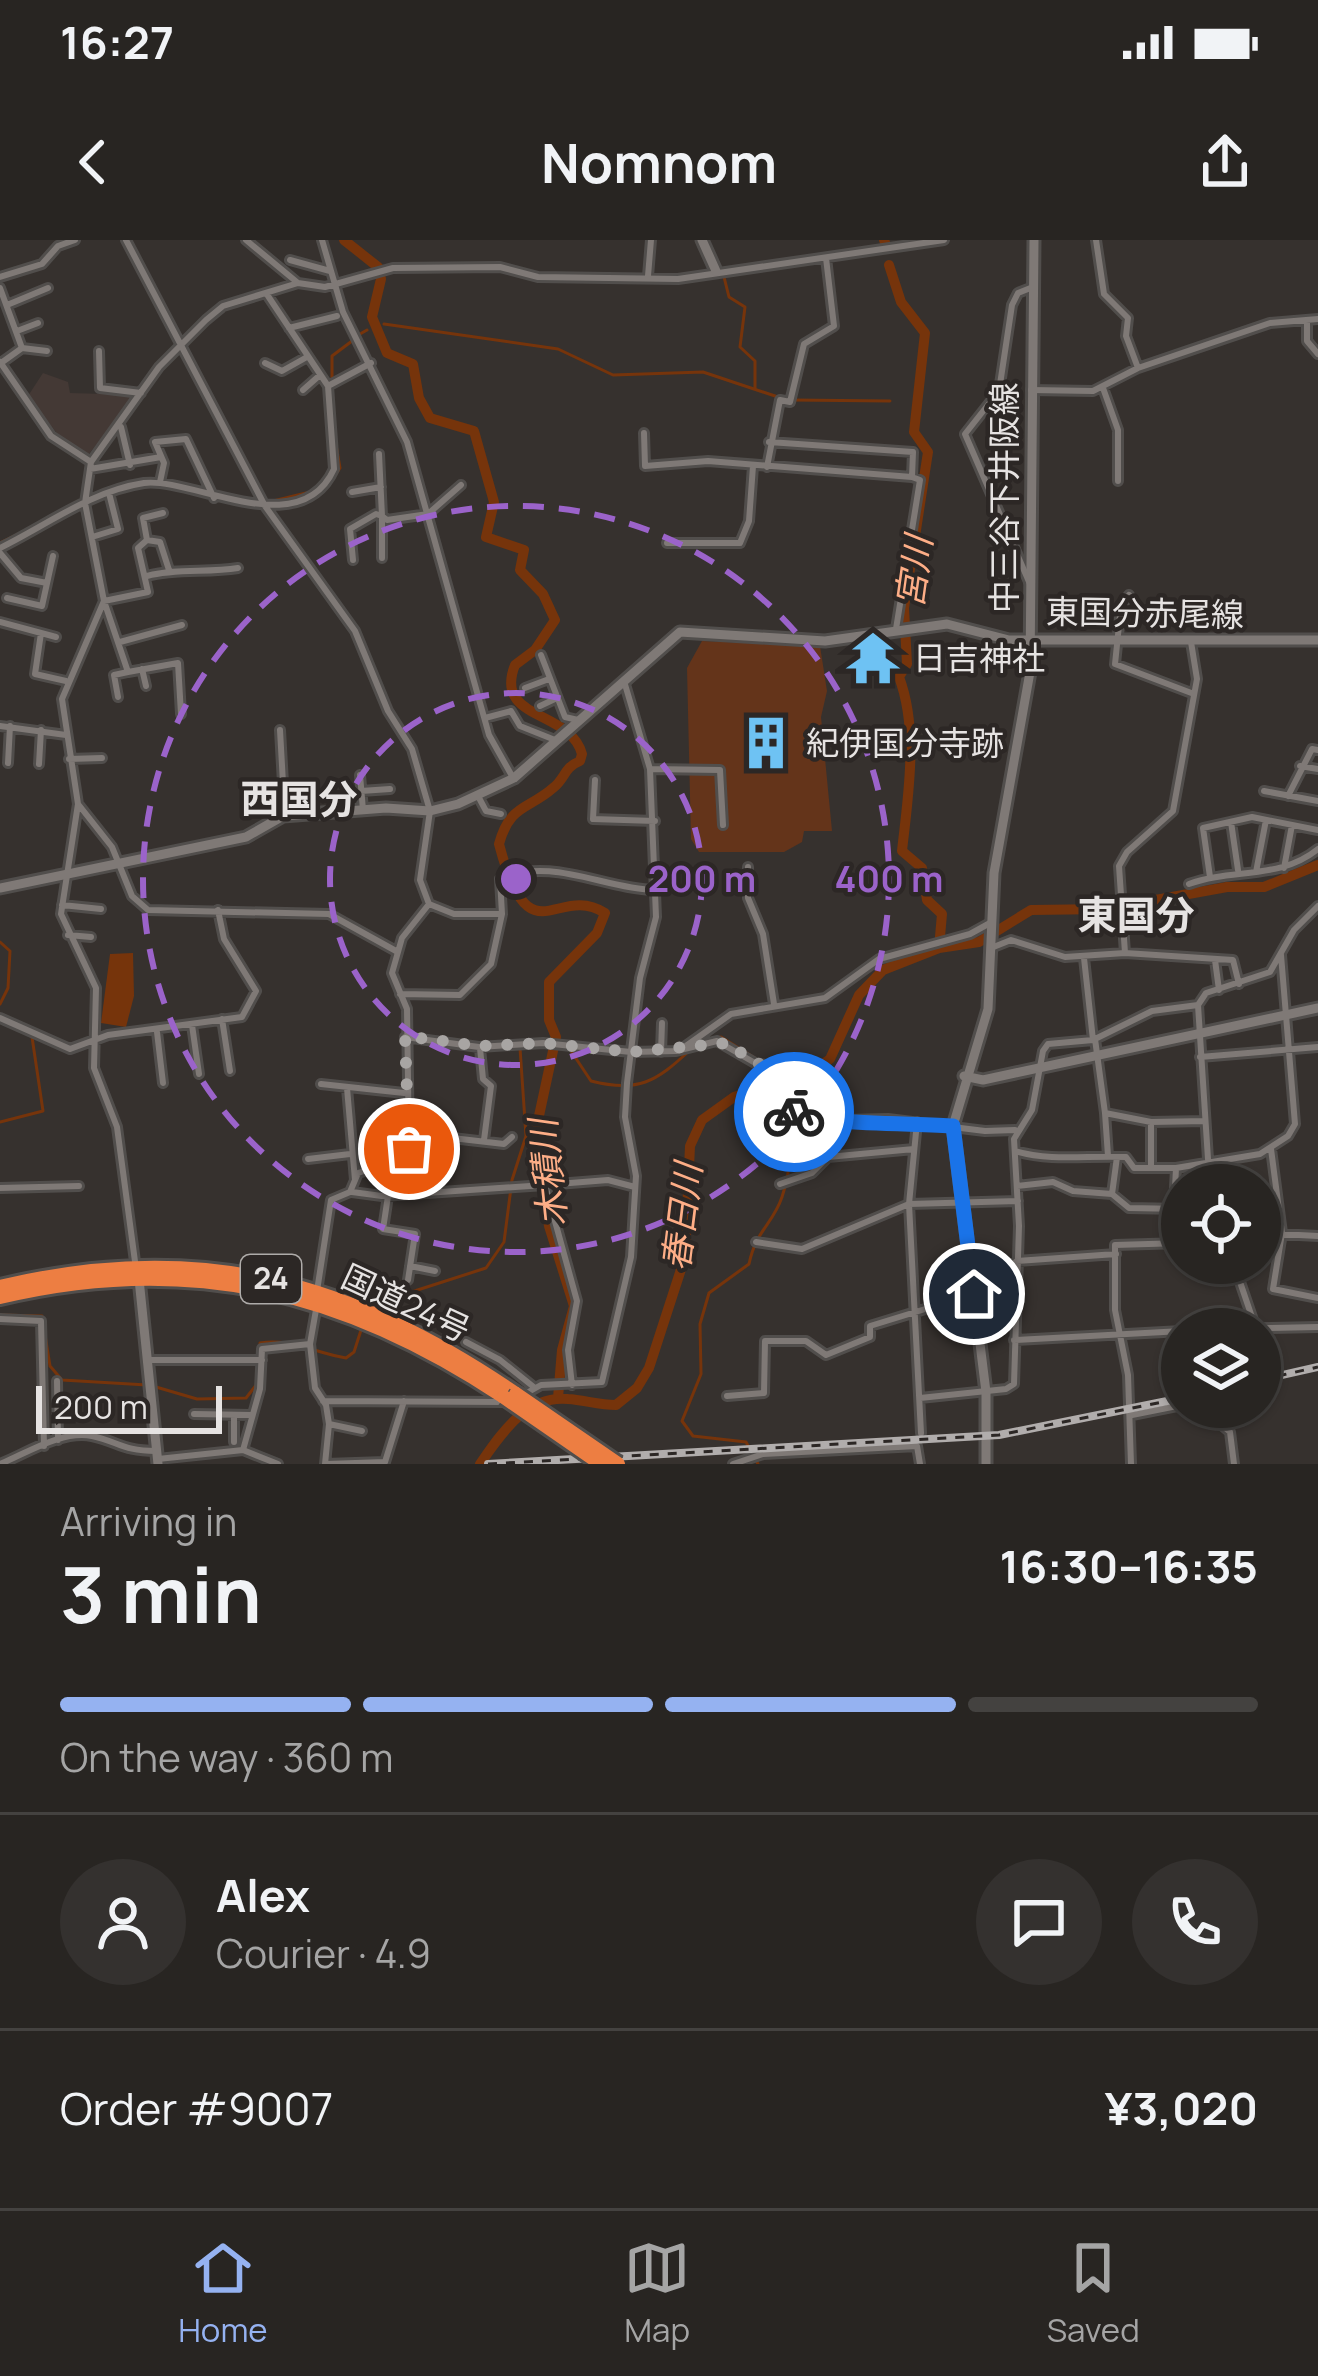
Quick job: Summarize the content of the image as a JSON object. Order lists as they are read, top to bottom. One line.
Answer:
{"streets":{"highway":["24","国道24号"],"street":["中三谷下井阪線","東国分赤尾線"]},"crossings":[["中三谷下井阪線","東国分赤尾線"]],"districts":["西国分","東国分"],"water":["宮川","木積川","春日川"],"places":{"temple":["日吉神社"],"building":["紀伊国分寺跡"]},"scale_bar":"200 m","page":{"status":"16:27","header":"Nomnom","scale":"200 m","heading":["3 min","Arriving in","16:30–16:35"],"panel":["Alex","Courier · 4.9","Order #9007","¥3,020"],"bar":"On the way · 360 m","tabs":["Home","Map","Saved"]},"rings":["200 m","400 m"]}
